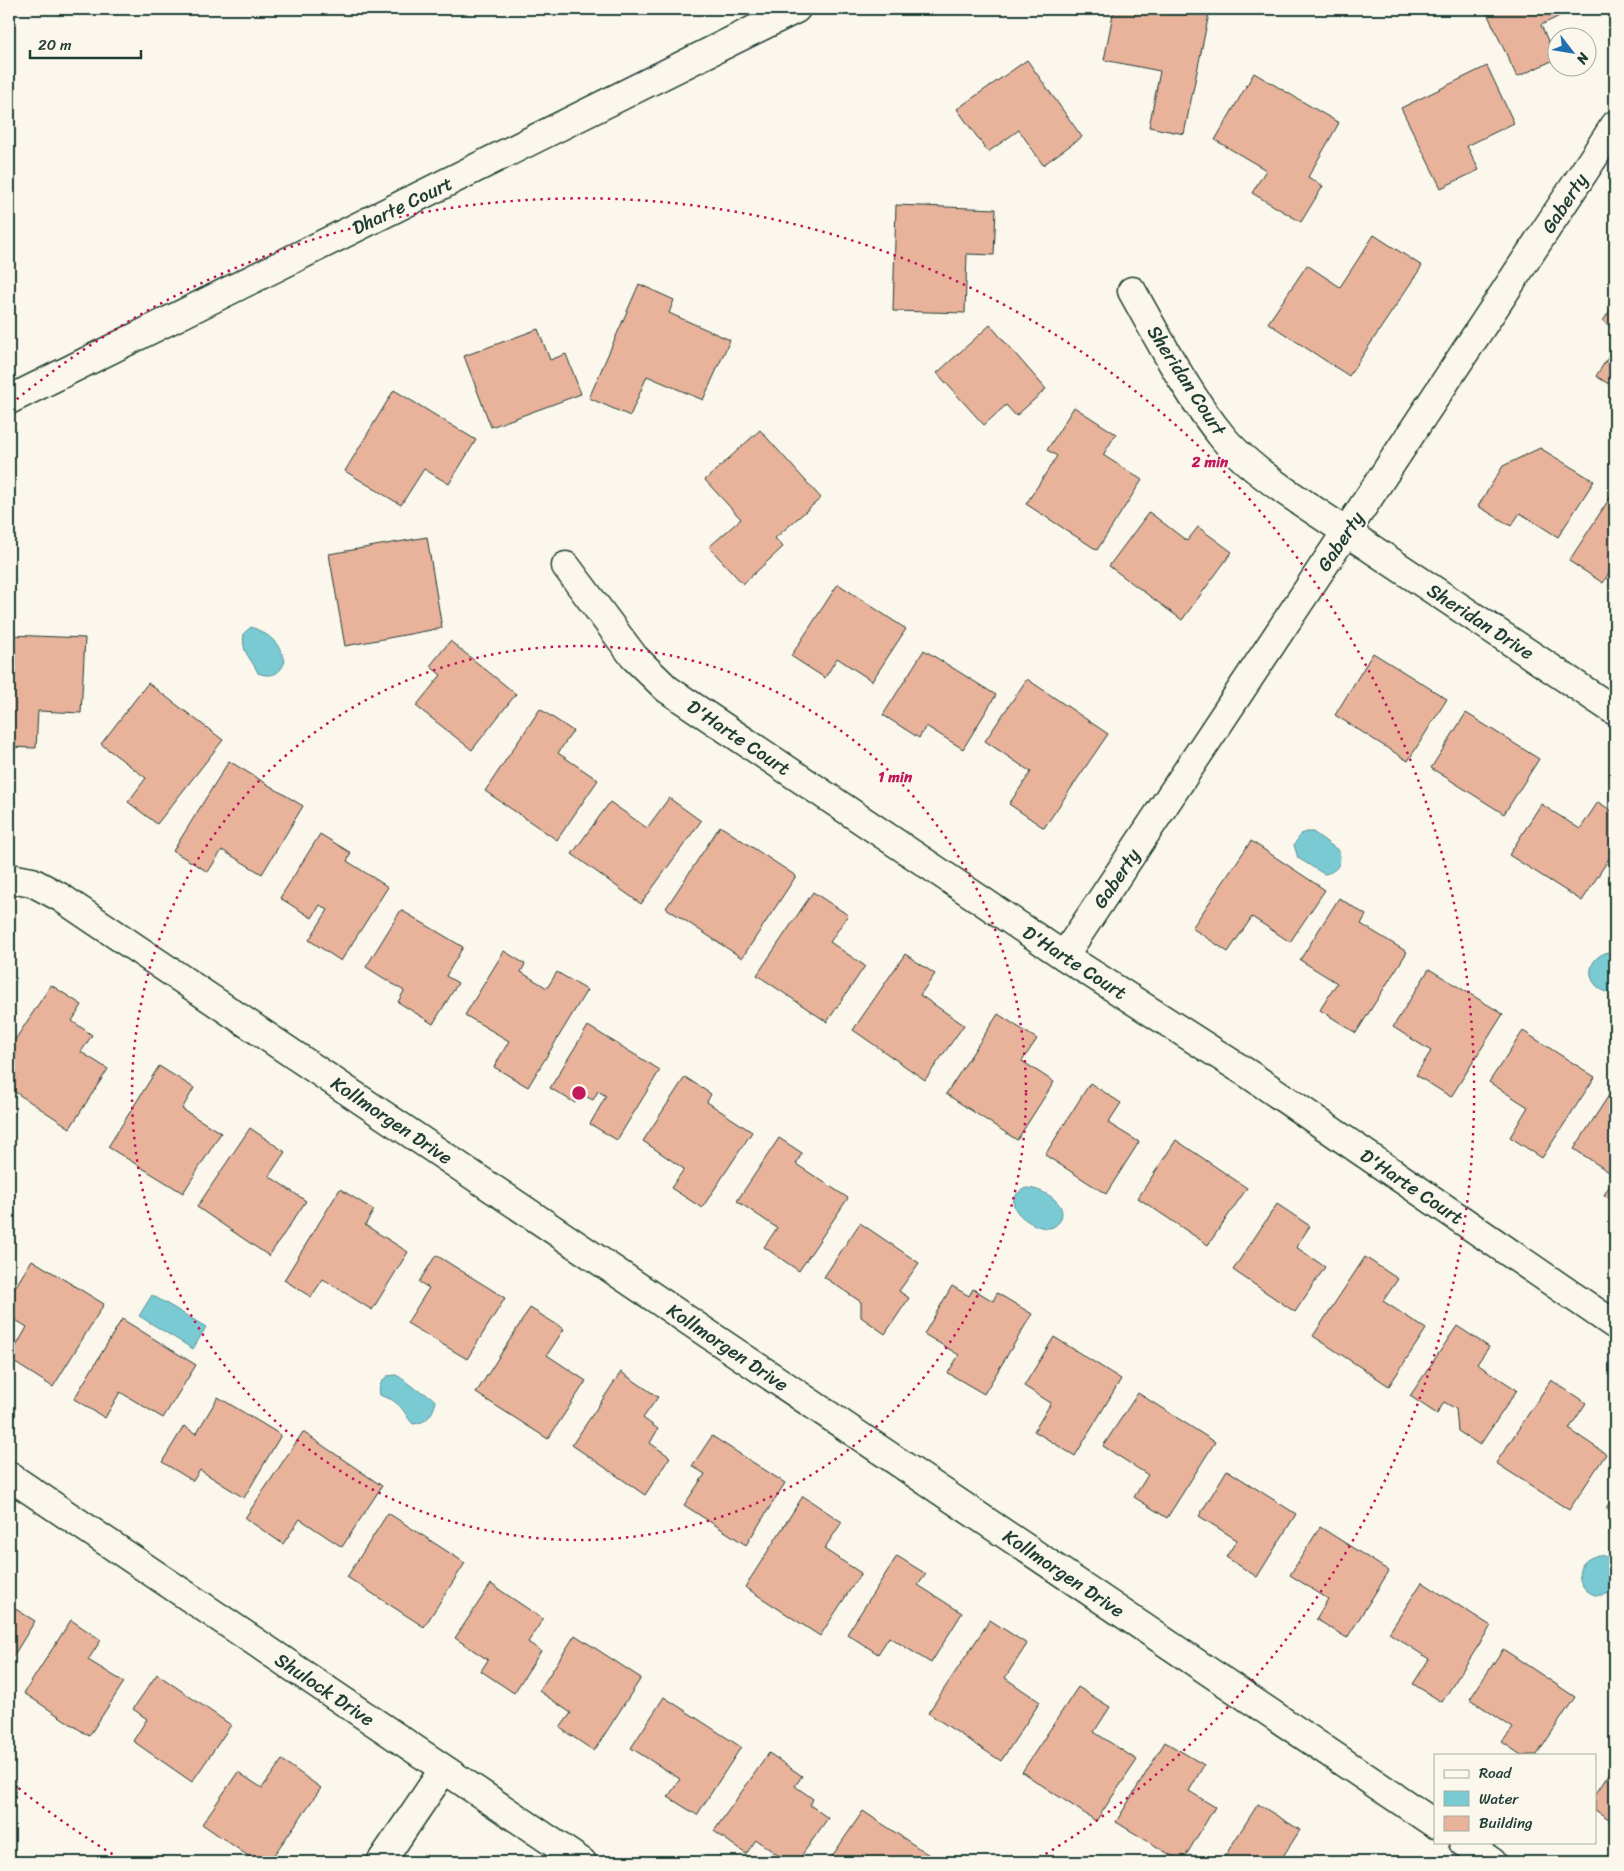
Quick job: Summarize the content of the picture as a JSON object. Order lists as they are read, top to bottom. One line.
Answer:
{"streets":{"street":["Gaberty","Dharte Court","Sheridan Court","Sheridan Drive","D'Harte Court","Kollmorgen Drive","Shulock Drive"]},"crossings":[["Gaberty","Sheridan Court"],["Gaberty","Sheridan Drive"],["Gaberty","D'Harte Court"],["Sheridan Court","Sheridan Drive"]],"legend":["Road","Water","Building"],"scale_bar":"20 m","north":"bottom right","rings":["2 min","1 min"]}
